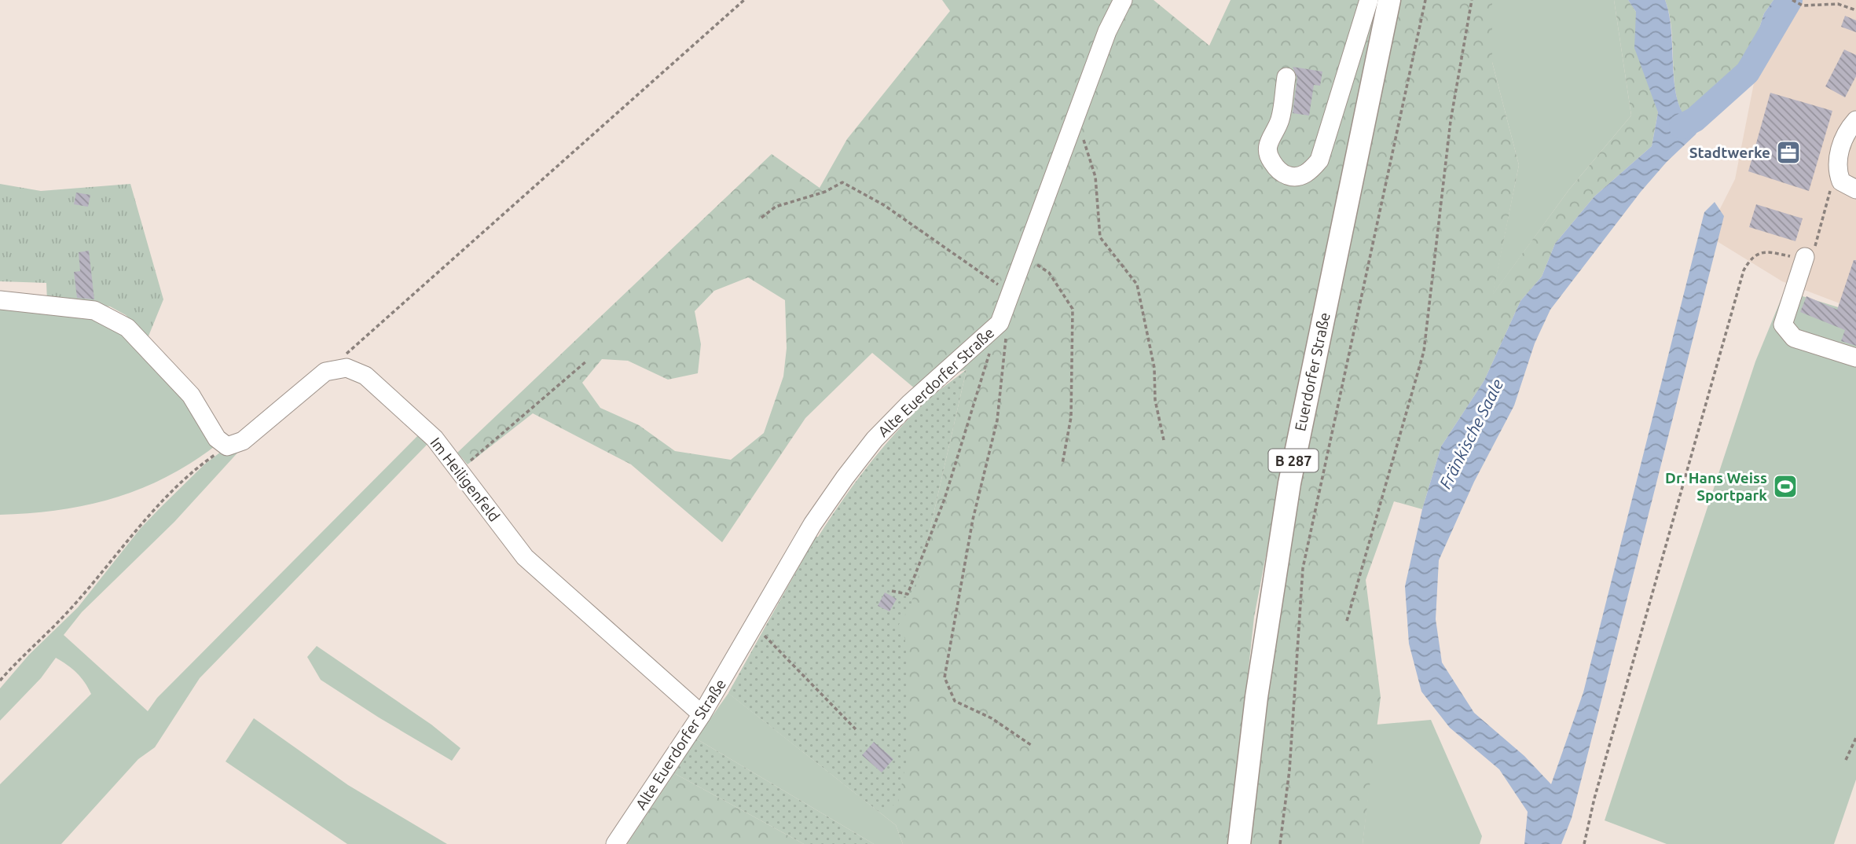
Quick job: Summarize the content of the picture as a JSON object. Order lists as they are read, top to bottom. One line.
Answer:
{"streets":{"main road":["Euerdorfer Straße","B 287"],"street":["Alte Euerdorfer Straße","Im Heiligenfeld"]},"crossings":[["Alte Euerdorfer Straße","Im Heiligenfeld"]],"water":["Fränkische Saale"],"places":{"office":["Stadtwerke"],"sports":["Dr. Hans Weiss Sportpark"]}}
